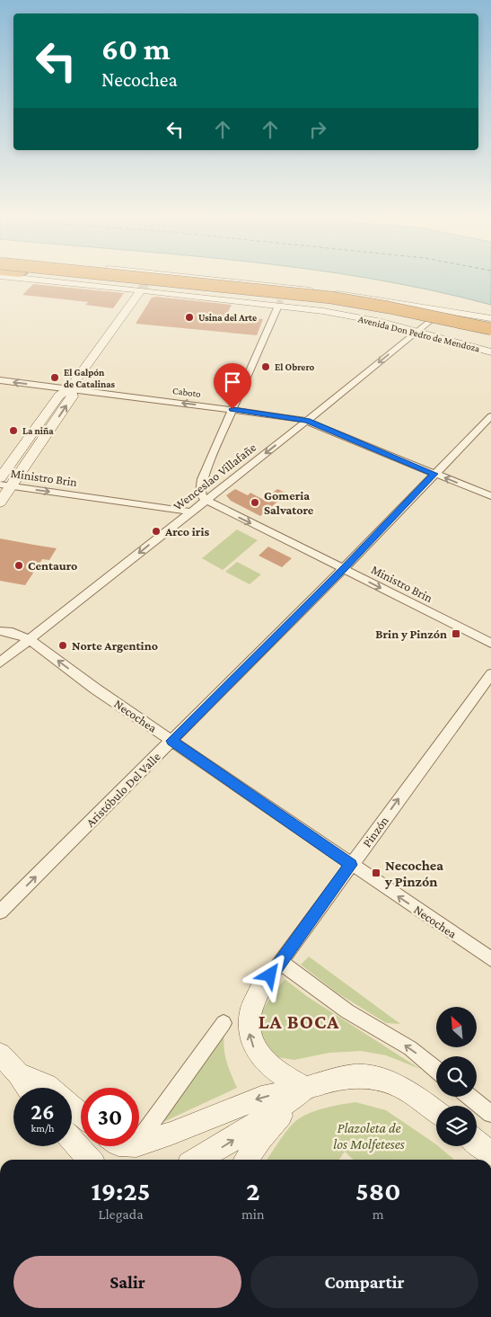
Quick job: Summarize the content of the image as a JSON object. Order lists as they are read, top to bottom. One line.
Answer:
{"streets":{"main road":["Avenida Don Pedro de Mendoza"],"street":["Caboto","Wenceslao Villafañe","Ministro Brin","Necochea","Aristóbulo Del Valle","Pinzón"]},"crossings":[["Avenida Don Pedro de Mendoza","Wenceslao Villafañe"],["Caboto","Wenceslao Villafañe"],["Caboto","Aristóbulo Del Valle"],["Wenceslao Villafañe","Ministro Brin"],["Wenceslao Villafañe","Necochea"],["Ministro Brin","Aristóbulo Del Valle"],["Necochea","Aristóbulo Del Valle"],["Necochea","Pinzón"]],"one_way":["Caboto","Wenceslao Villafañe","Ministro Brin","Necochea","Pinzón"],"districts":["LA BOCA"],"parks":["Plazoleta de los Molfeteses"],"places":{"other":["Usina del Arte","El Obrero","El Galpón de Catalinas","La niña","Gomeria Salvatore","Arco iris","Centauro","Norte Argentino"],"transit":["Brin y Pinzón","Necochea y Pinzón"]},"north":"top left","page":{"turn":["60 m","Necochea"],"speed":"26 km/h","limit":"30","eta":["19:25","Llegada","2","min","580","m"],"buttons":["Salir","Compartir"]}}
